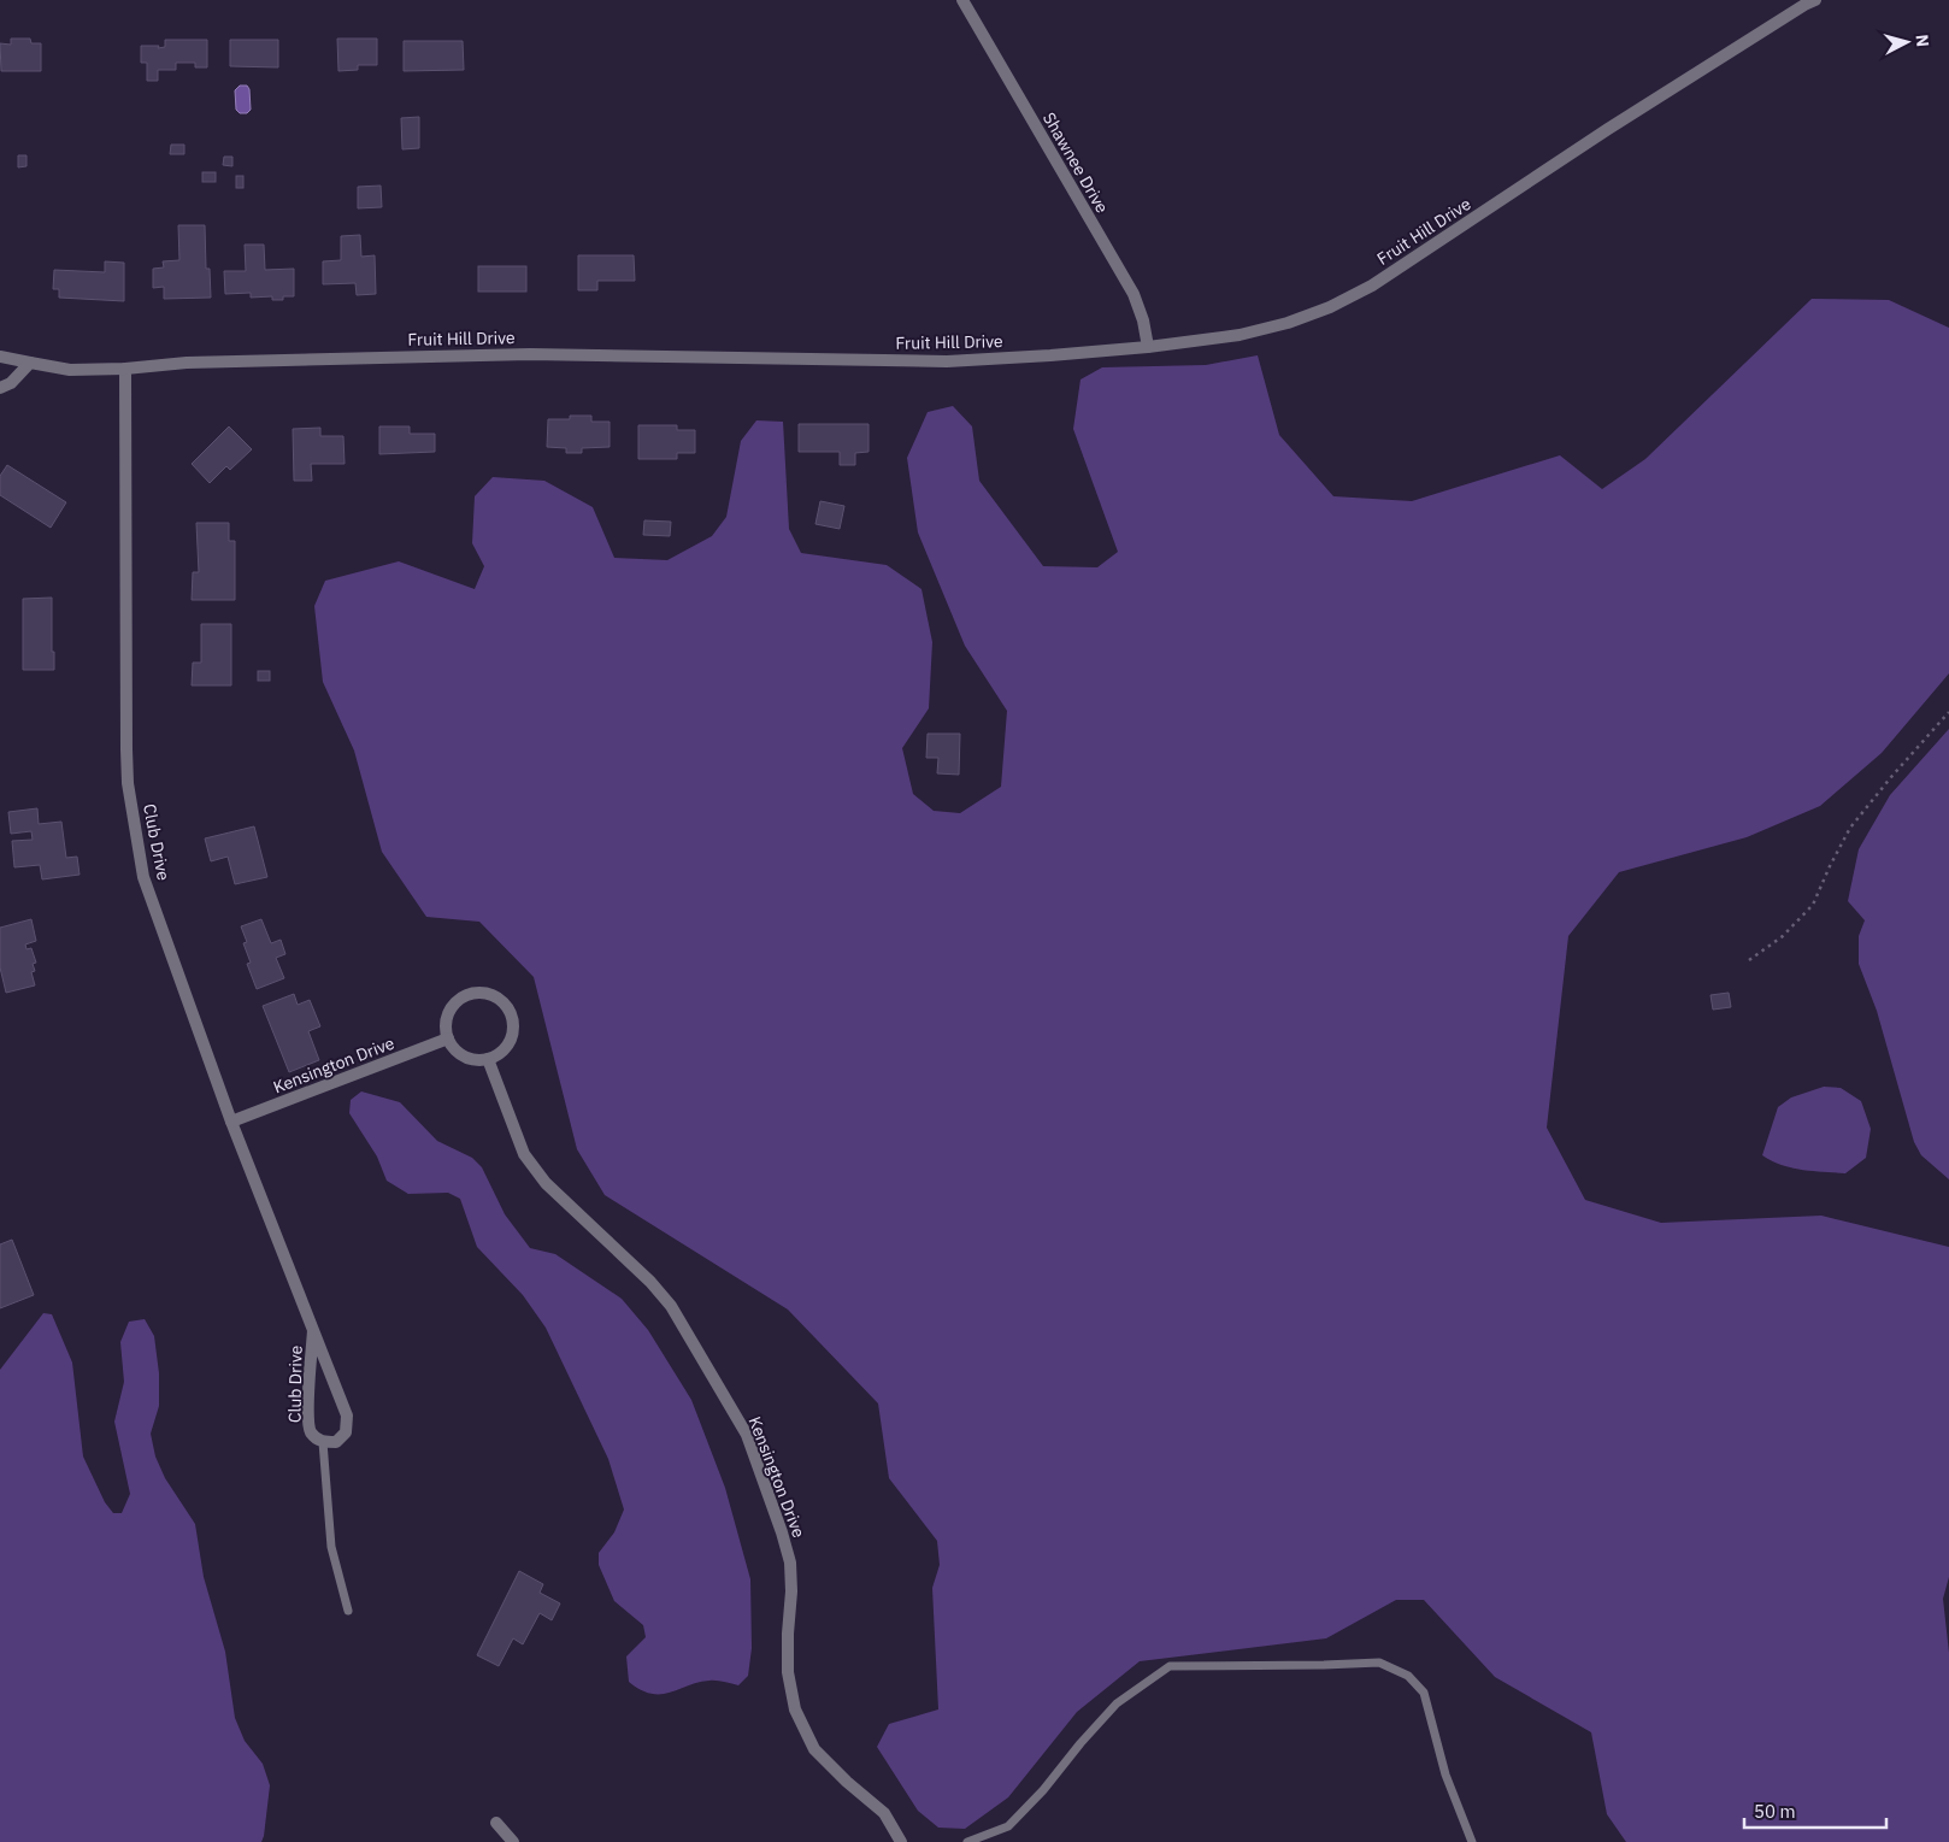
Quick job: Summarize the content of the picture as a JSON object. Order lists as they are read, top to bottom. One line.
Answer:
{"streets":{"street":["Shawnee Drive","Fruit Hill Drive","Club Drive","Kensington Drive"]},"crossings":[["Shawnee Drive","Fruit Hill Drive"],["Fruit Hill Drive","Club Drive"],["Club Drive","Kensington Drive"]],"scale_bar":"50 m","north":"right"}
